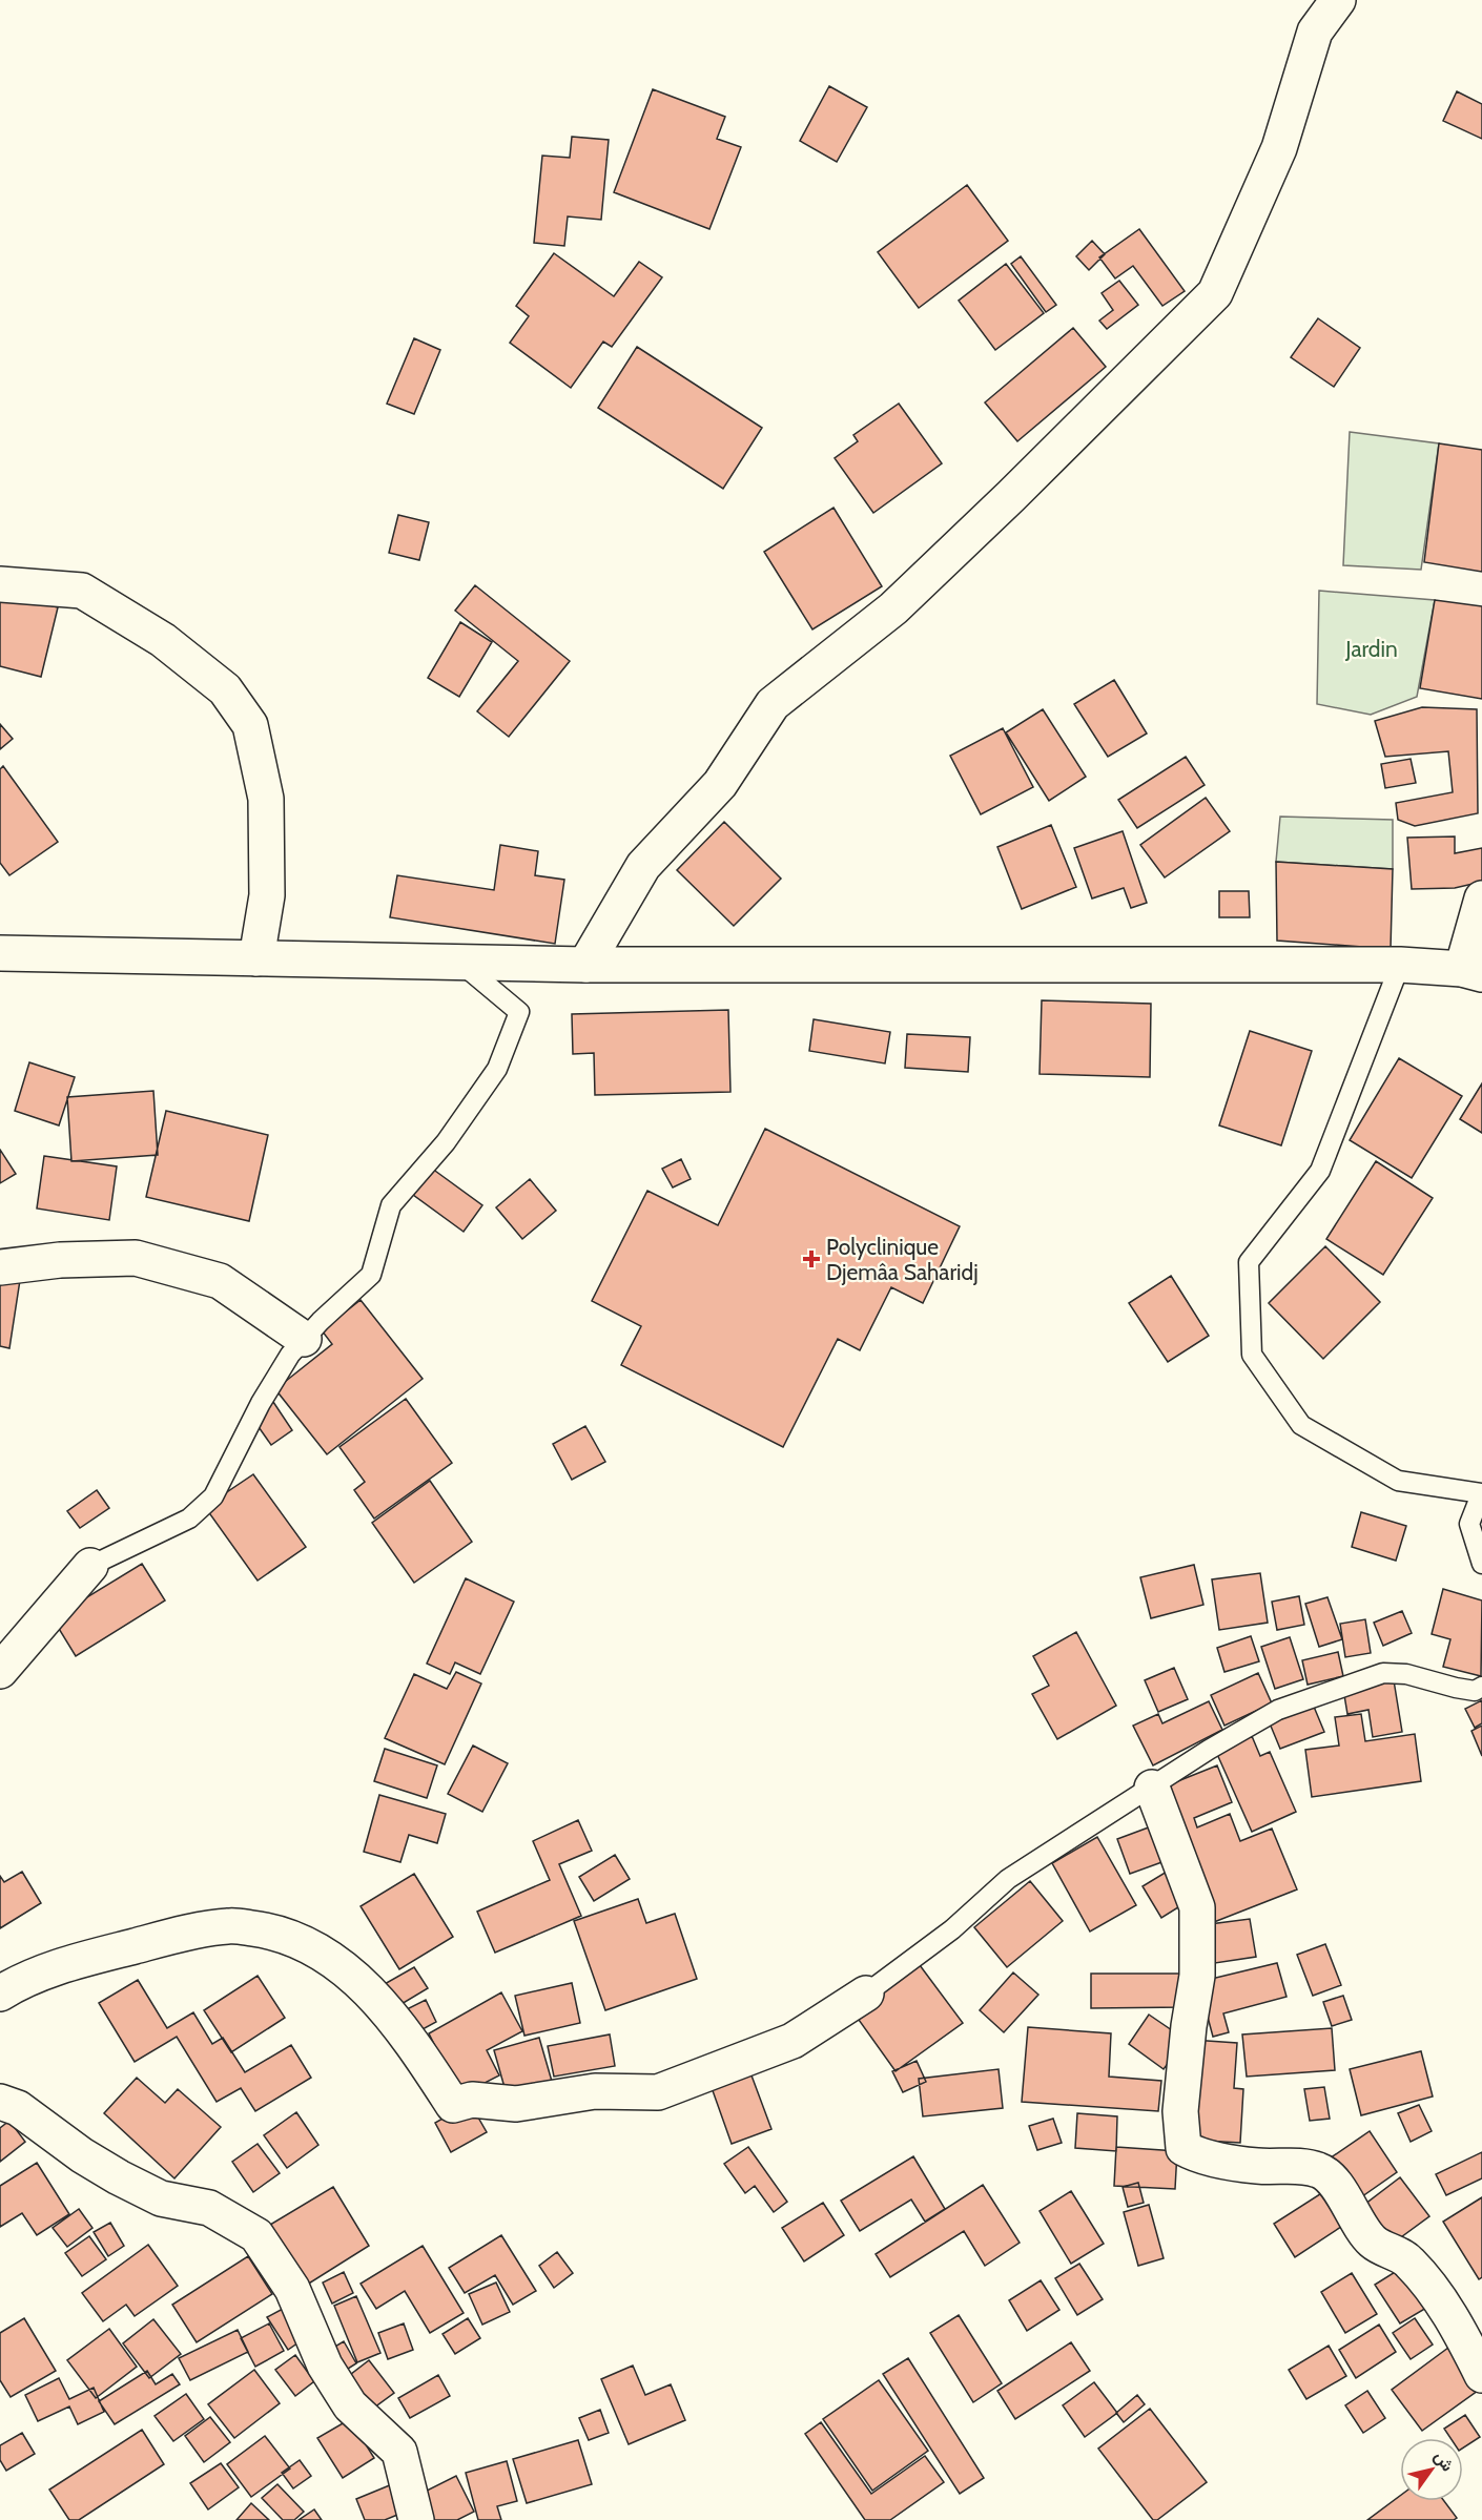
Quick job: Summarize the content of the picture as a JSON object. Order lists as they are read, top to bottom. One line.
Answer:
{"parks":["Jardin"],"places":{"health":["Polyclinique Djemâa Saharidj"]},"north":"top right"}
